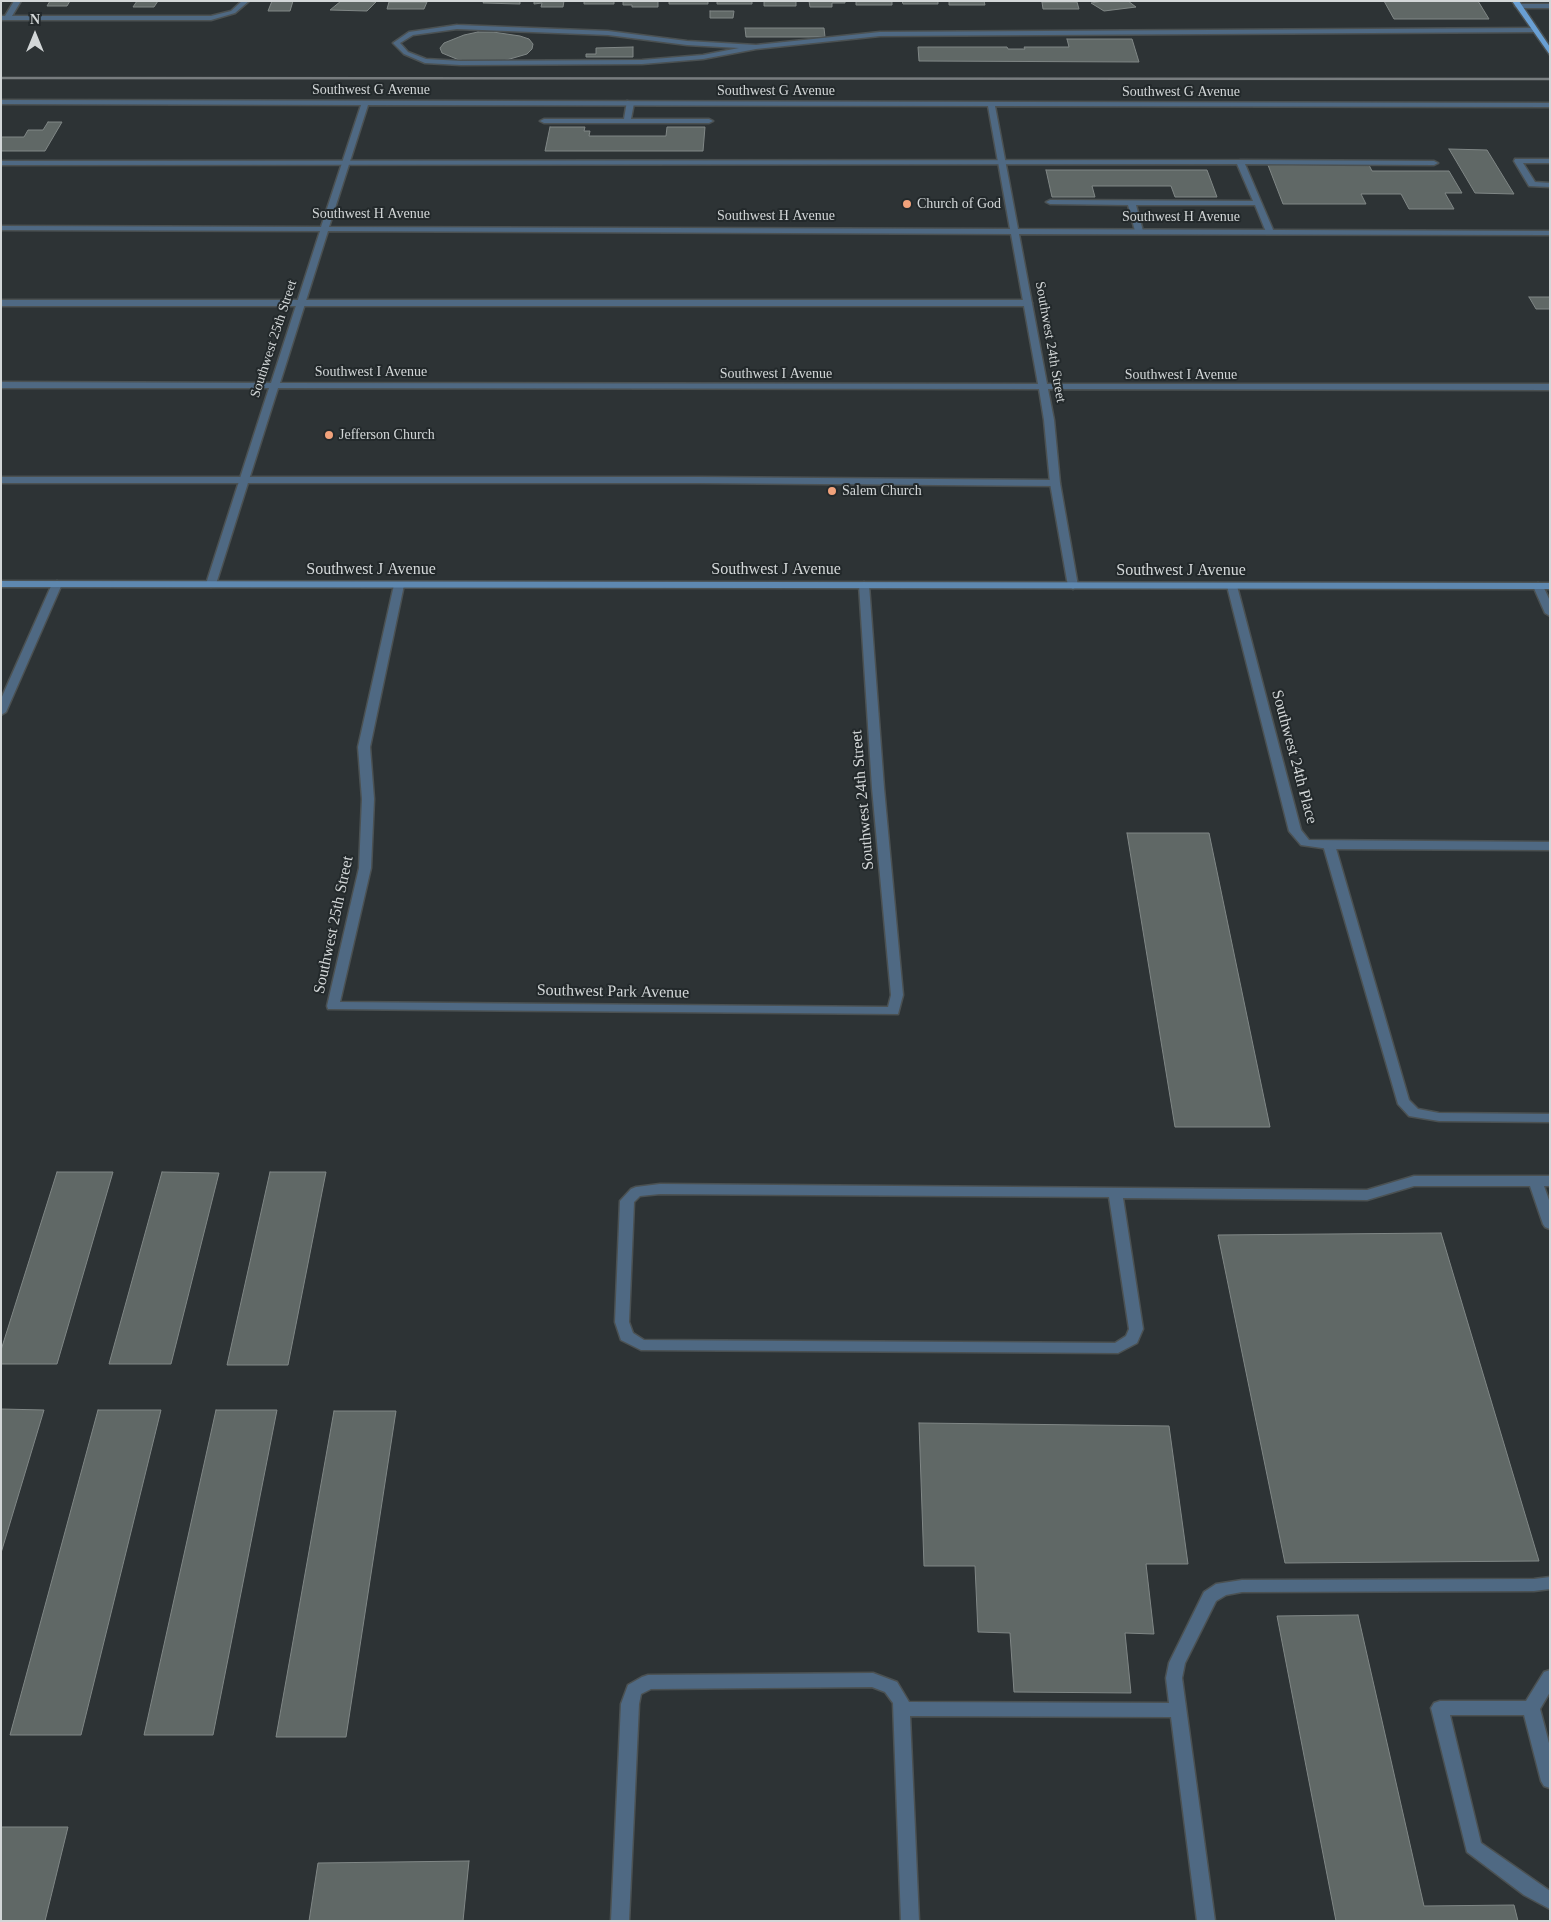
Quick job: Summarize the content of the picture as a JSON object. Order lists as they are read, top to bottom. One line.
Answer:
{"streets":{"street":["Southwest G Avenue","Southwest H Avenue","Southwest 25th Street","Southwest 24th Street","Southwest I Avenue","Southwest J Avenue","Southwest 24th Place","Southwest Park Avenue"]},"crossings":[["Southwest G Avenue","Southwest 25th Street"],["Southwest G Avenue","Southwest 24th Street"],["Southwest H Avenue","Southwest 25th Street"],["Southwest H Avenue","Southwest 24th Street"],["Southwest 25th Street","Southwest I Avenue"],["Southwest 25th Street","Southwest J Avenue"],["Southwest 25th Street","Southwest Park Avenue"],["Southwest 24th Street","Southwest I Avenue"],["Southwest 24th Street","Southwest J Avenue"],["Southwest 24th Street","Southwest Park Avenue"],["Southwest J Avenue","Southwest 24th Place"]],"places":["Church of God","Jefferson Church","Salem Church"],"north":"top"}
